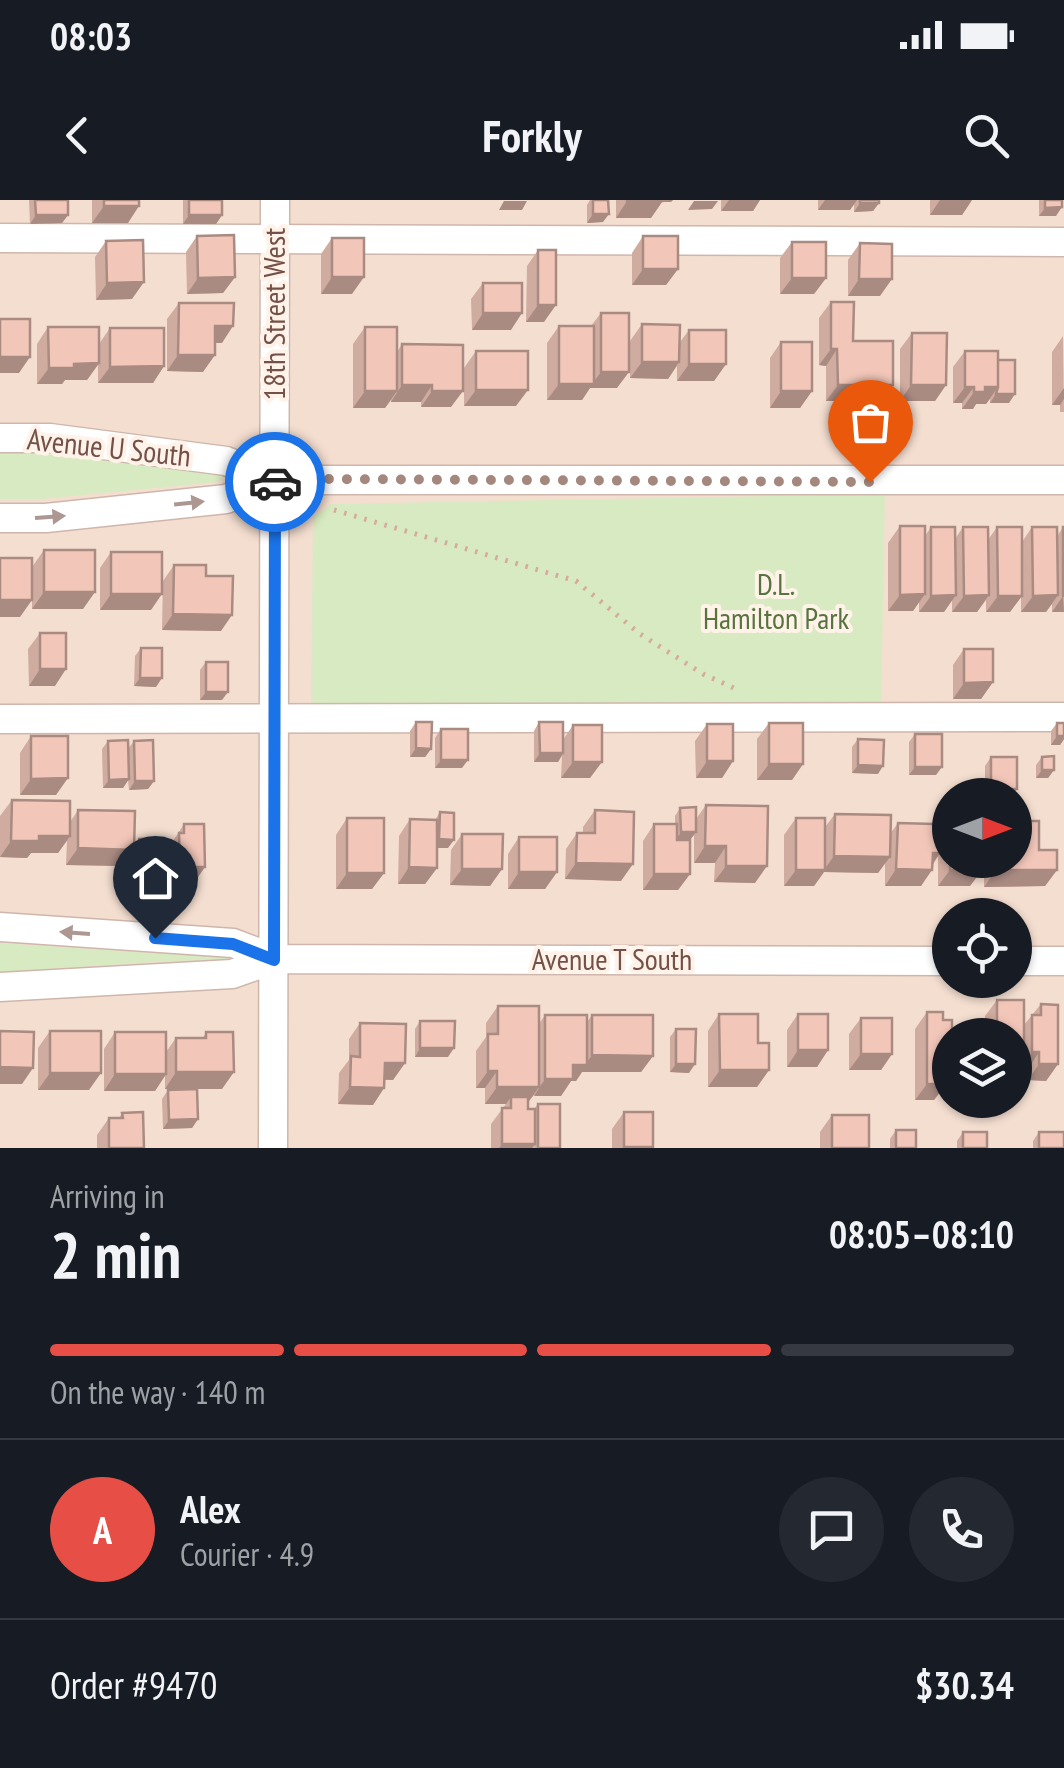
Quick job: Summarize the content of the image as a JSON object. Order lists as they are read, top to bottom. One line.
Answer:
{"streets":{"street":["18th Street West","Avenue U South","Avenue T South"]},"crossings":[["18th Street West","Avenue U South"],["18th Street West","Avenue T South"]],"parks":["D.L. Hamilton Park"],"north":"right","page":{"status":"08:03","header":"Forkly","heading":["2 min","Arriving in","08:05–08:10"],"panel":["Alex","Courier · 4.9","Order #9470","$30.34"],"bar":"On the way · 140 m","round":"A"}}
